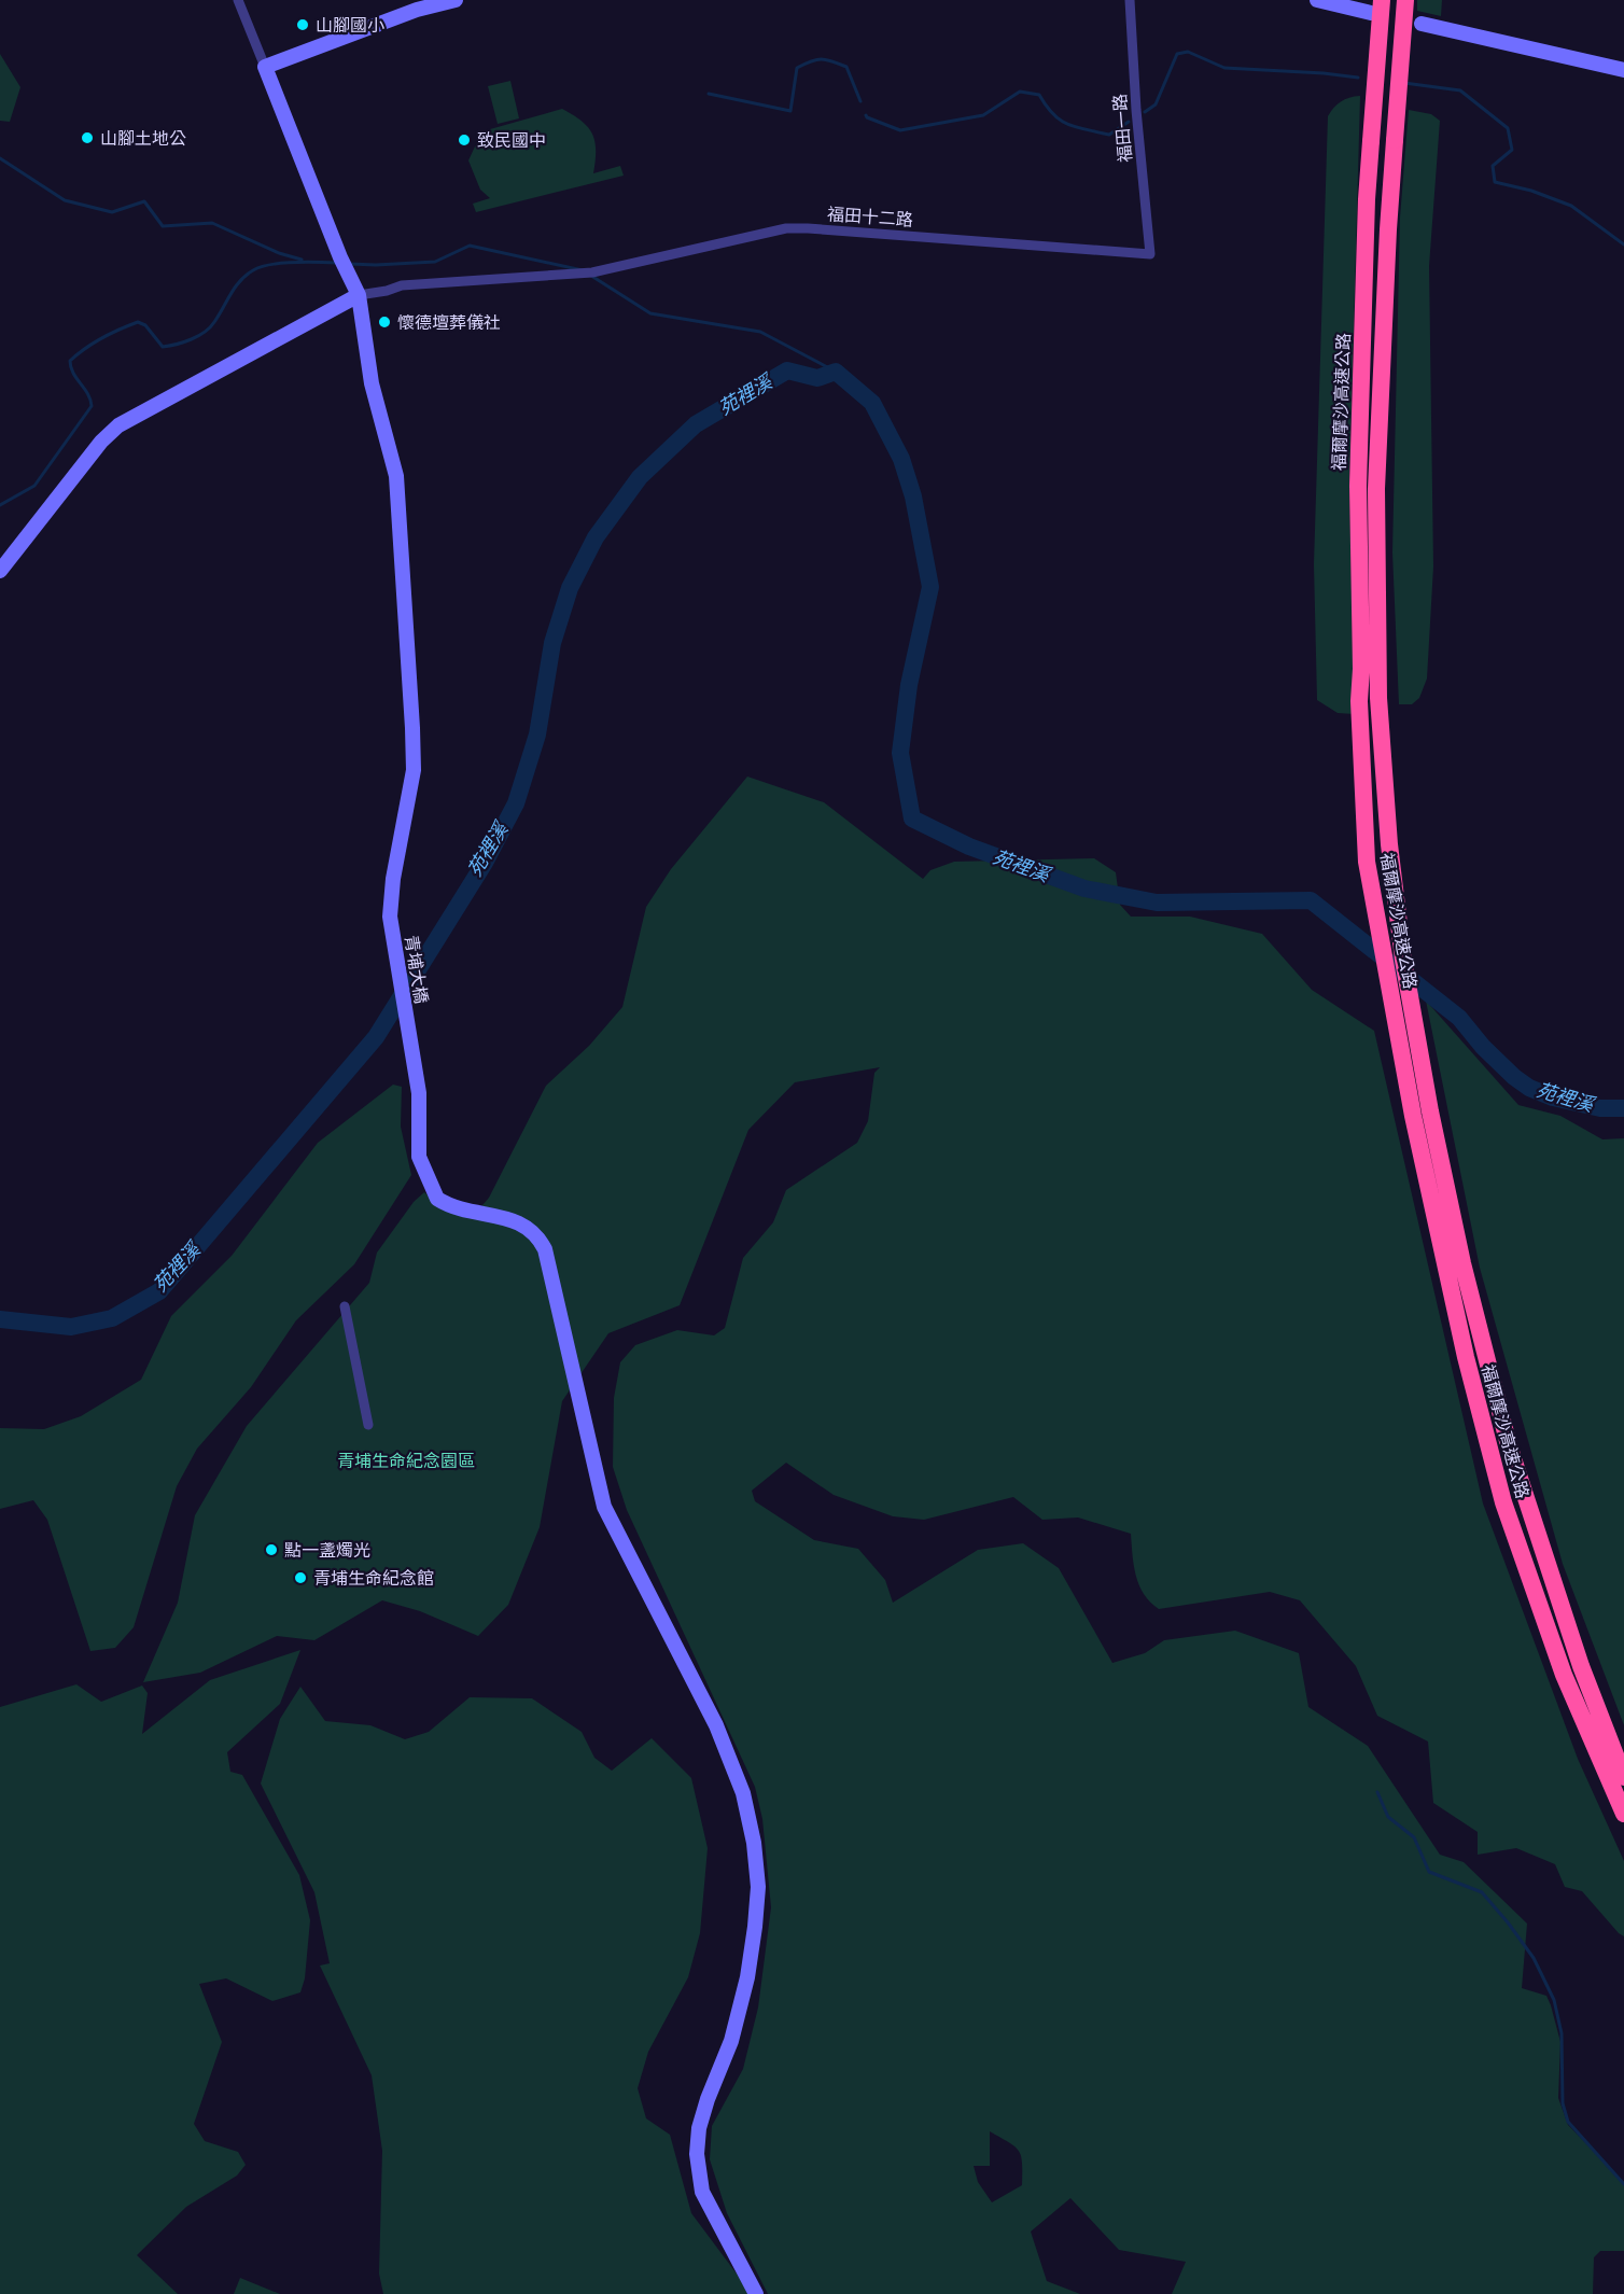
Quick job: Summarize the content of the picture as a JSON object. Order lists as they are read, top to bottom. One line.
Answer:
{"streets":{"highway":["福爾摩沙高速公路"],"main road":["青埔大橋"],"street":["福田一路","福田十二路"]},"crossings":[["福田一路","福田十二路"],["福田十二路","青埔大橋"]],"water":["苑裡溪"],"parks":["青埔生命紀念園區"],"places":["山腳國小","山腳土地公","致民國中","懷德壇葬儀社","點一盞燭光","青埔生命紀念館"]}
